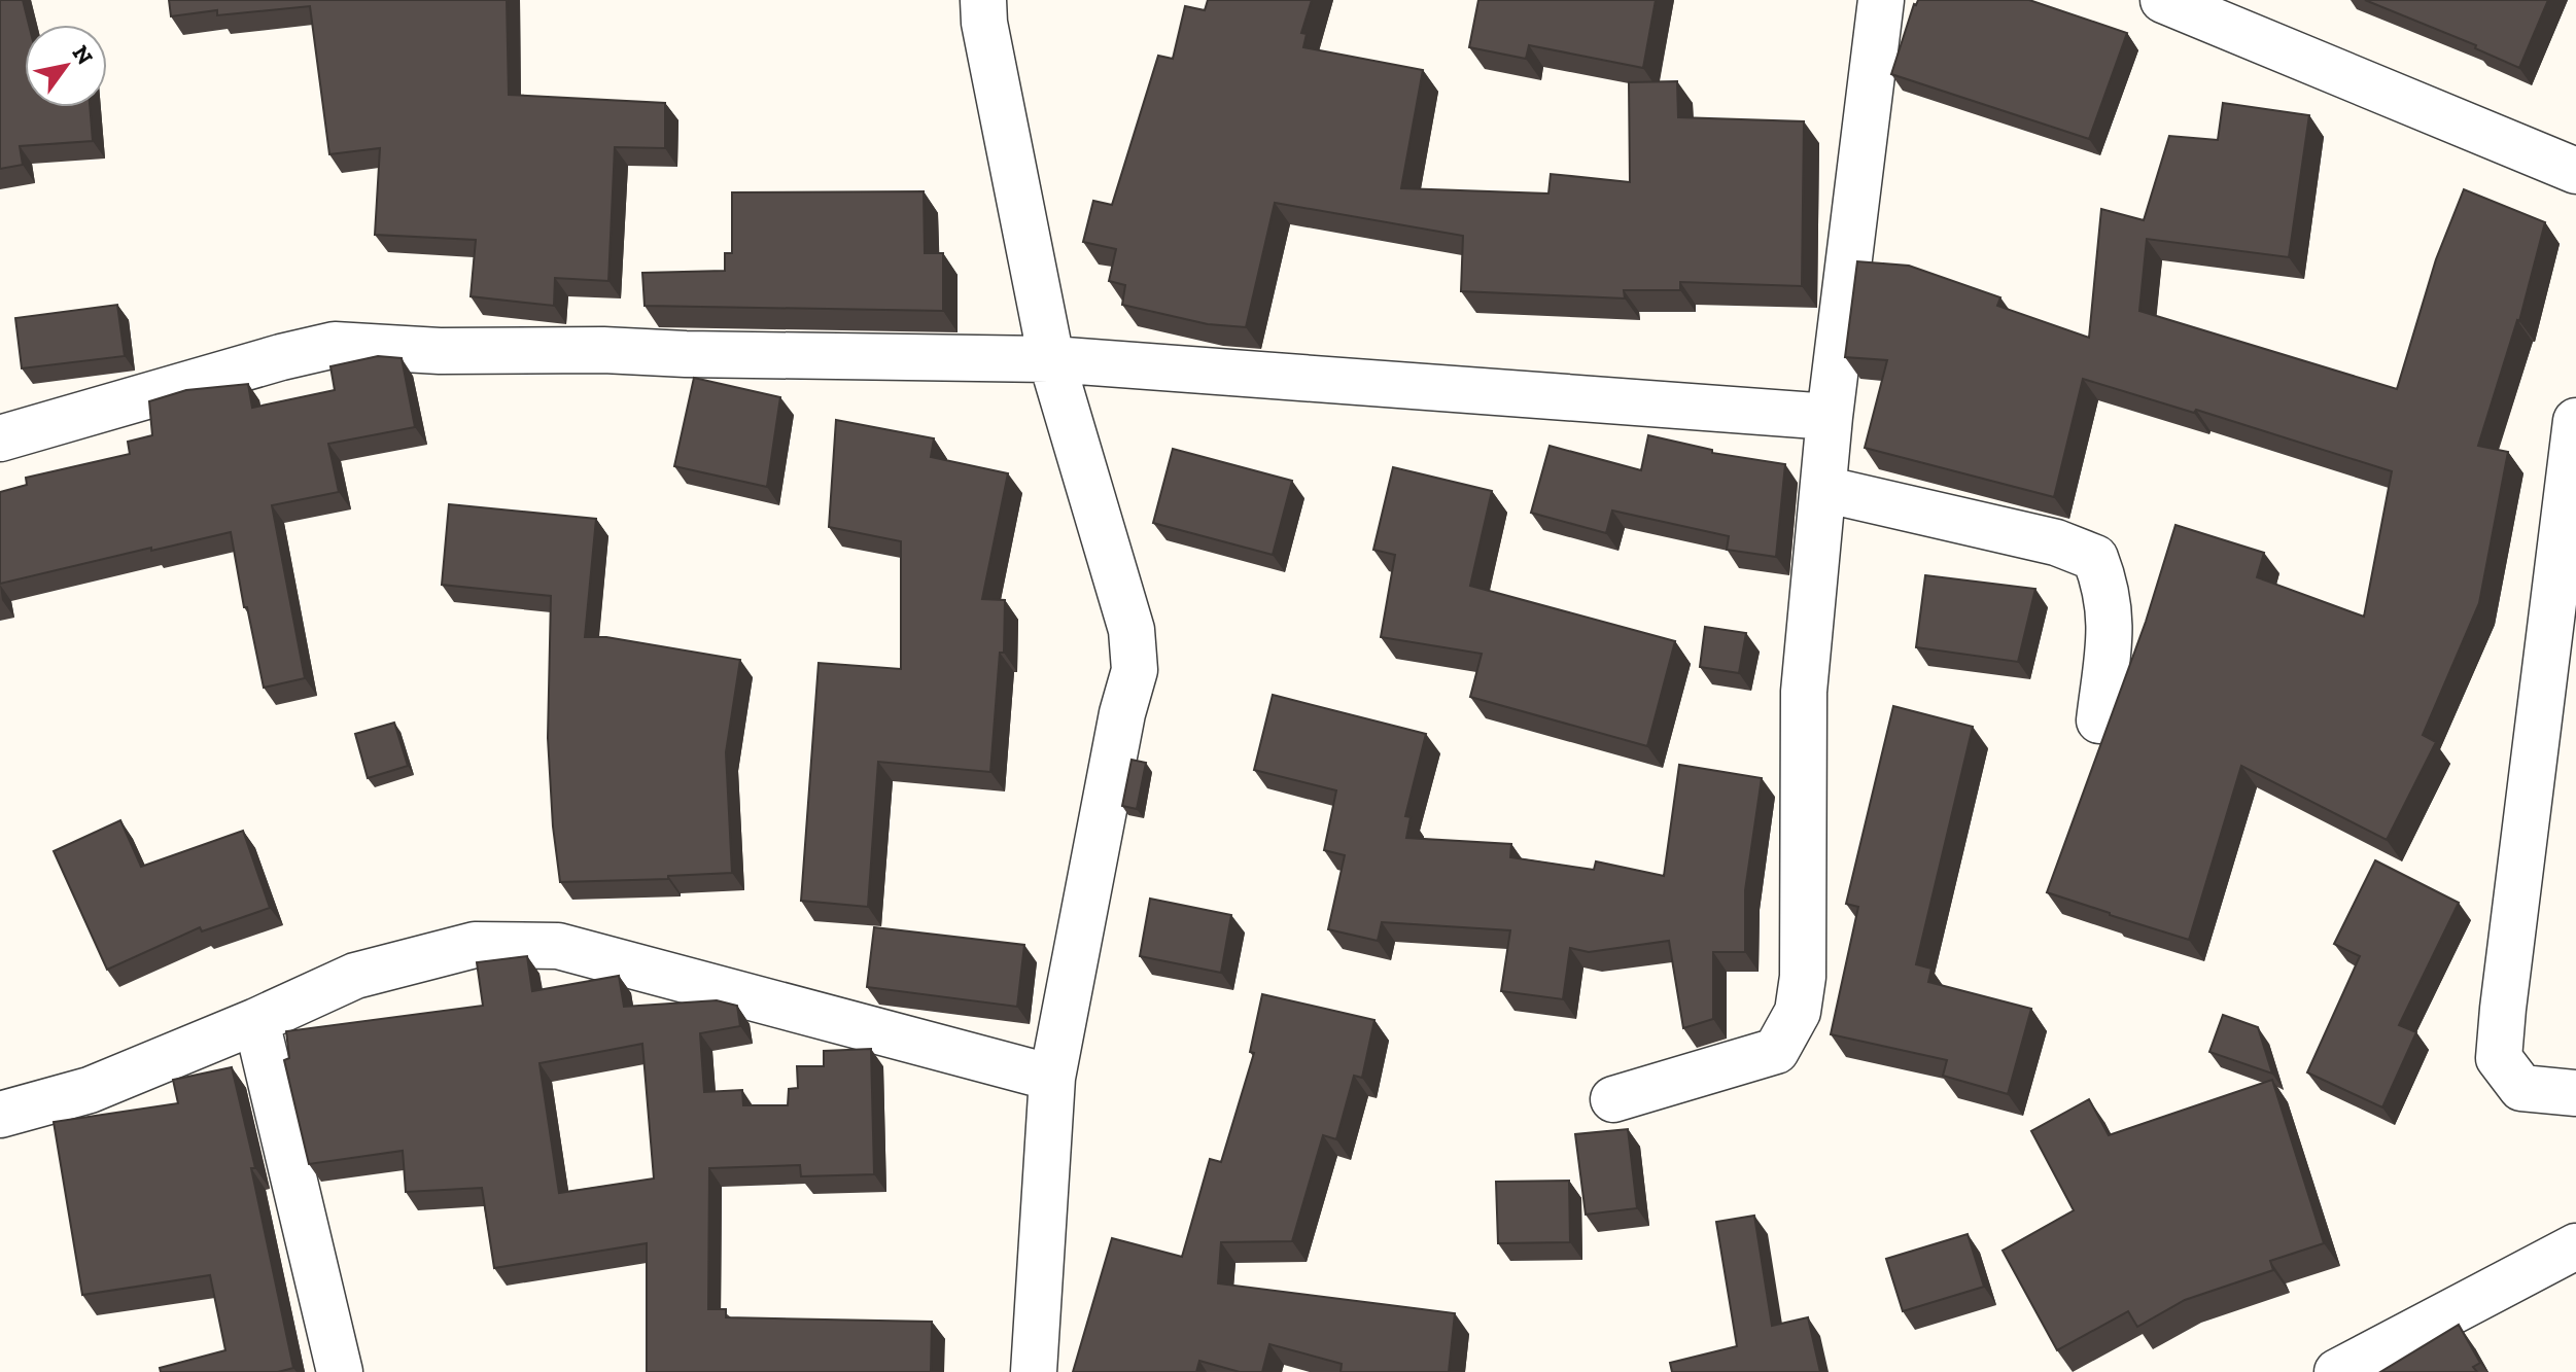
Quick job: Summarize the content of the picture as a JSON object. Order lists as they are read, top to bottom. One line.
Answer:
{"north":"top right"}
